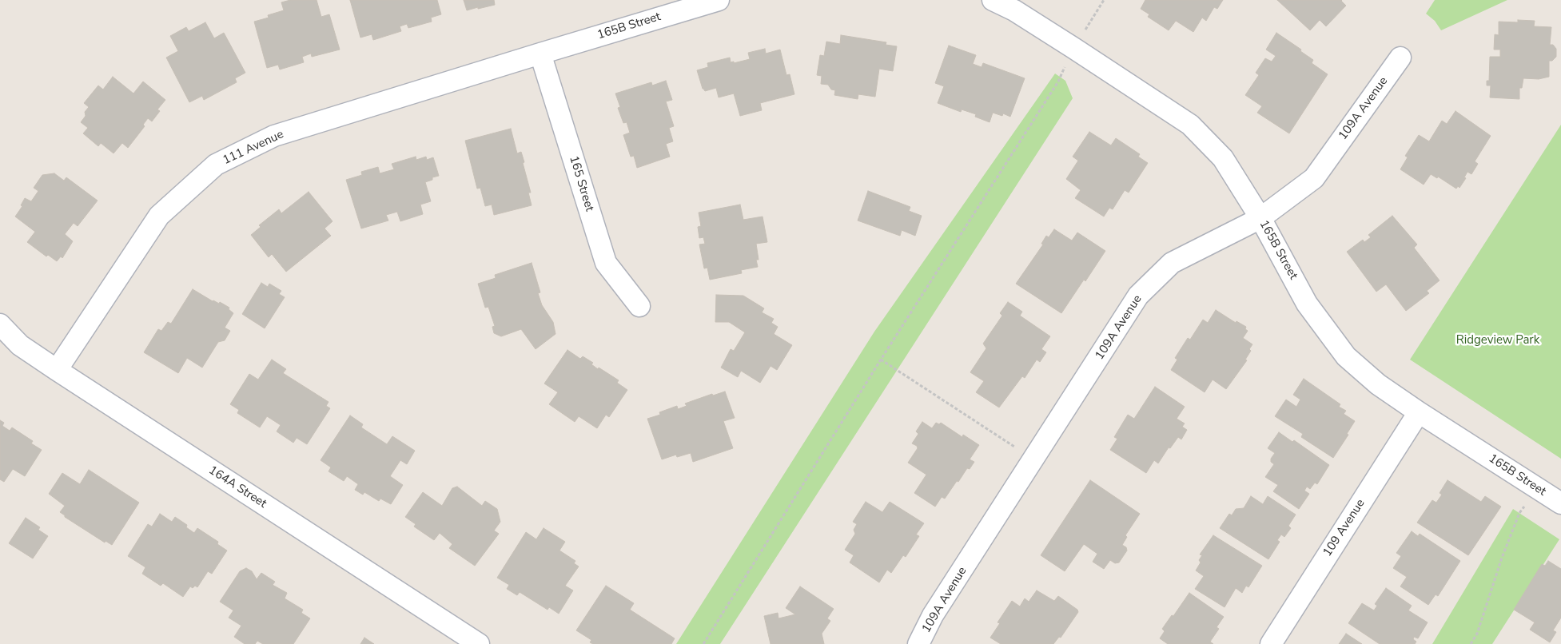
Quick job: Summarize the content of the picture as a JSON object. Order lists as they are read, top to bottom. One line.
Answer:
{"streets":{"street":["165B Street","109A Avenue","111 Avenue","165 Street","164A Street","109 Avenue"]},"crossings":[["165B Street","109A Avenue"],["165B Street","111 Avenue"],["165B Street","165 Street"],["165B Street","109 Avenue"],["111 Avenue","165 Street"],["111 Avenue","164A Street"]],"parks":["Ridgeview Park"]}
